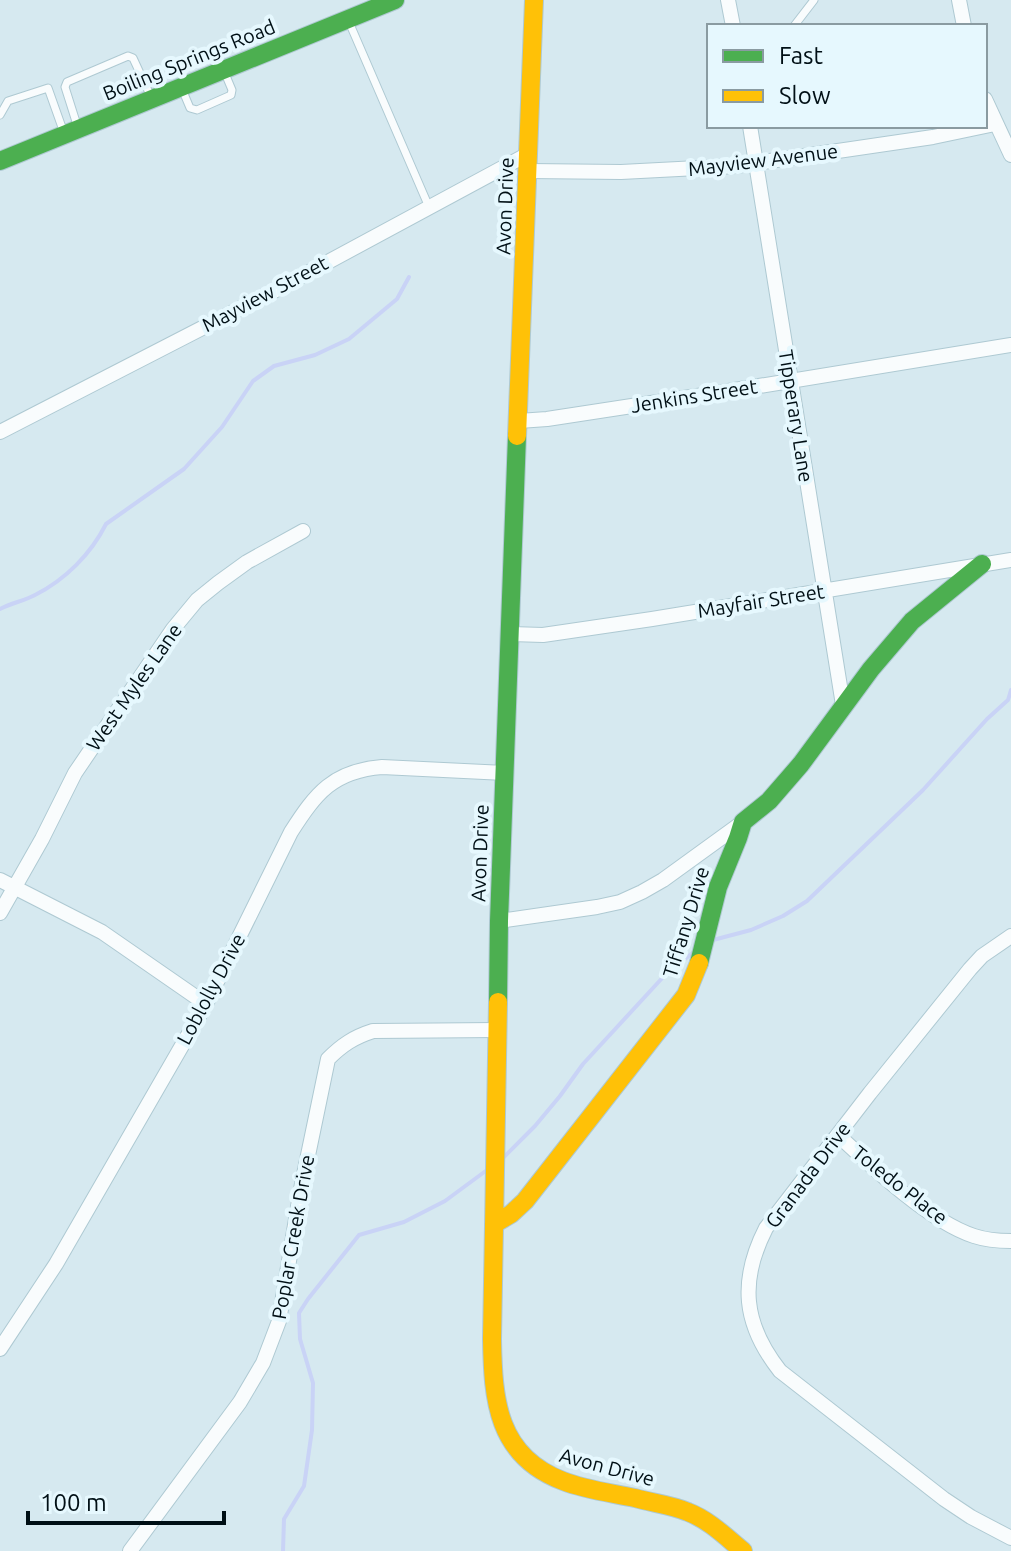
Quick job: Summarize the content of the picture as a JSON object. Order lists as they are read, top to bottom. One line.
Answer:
{"streets":{"street":["Boiling Springs Road","Mayview Avenue","Avon Drive","Mayview Street","Jenkins Street","Tipperary Lane","Mayfair Street","West Myles Lane","Tiffany Drive","Loblolly Drive","Granada Drive","Toledo Place","Poplar Creek Drive"]},"crossings":[["Mayview Avenue","Avon Drive"],["Mayview Avenue","Mayview Street"],["Mayview Avenue","Tipperary Lane"],["Avon Drive","Mayview Street"],["Avon Drive","Jenkins Street"],["Avon Drive","Mayfair Street"],["Avon Drive","Tiffany Drive"],["Avon Drive","Loblolly Drive"],["Avon Drive","Poplar Creek Drive"],["Jenkins Street","Tipperary Lane"],["Tipperary Lane","Mayfair Street"],["Tipperary Lane","Tiffany Drive"],["Mayfair Street","Tiffany Drive"],["Granada Drive","Toledo Place"]],"legend":["Fast","Slow"],"scale_bar":"100 m"}
